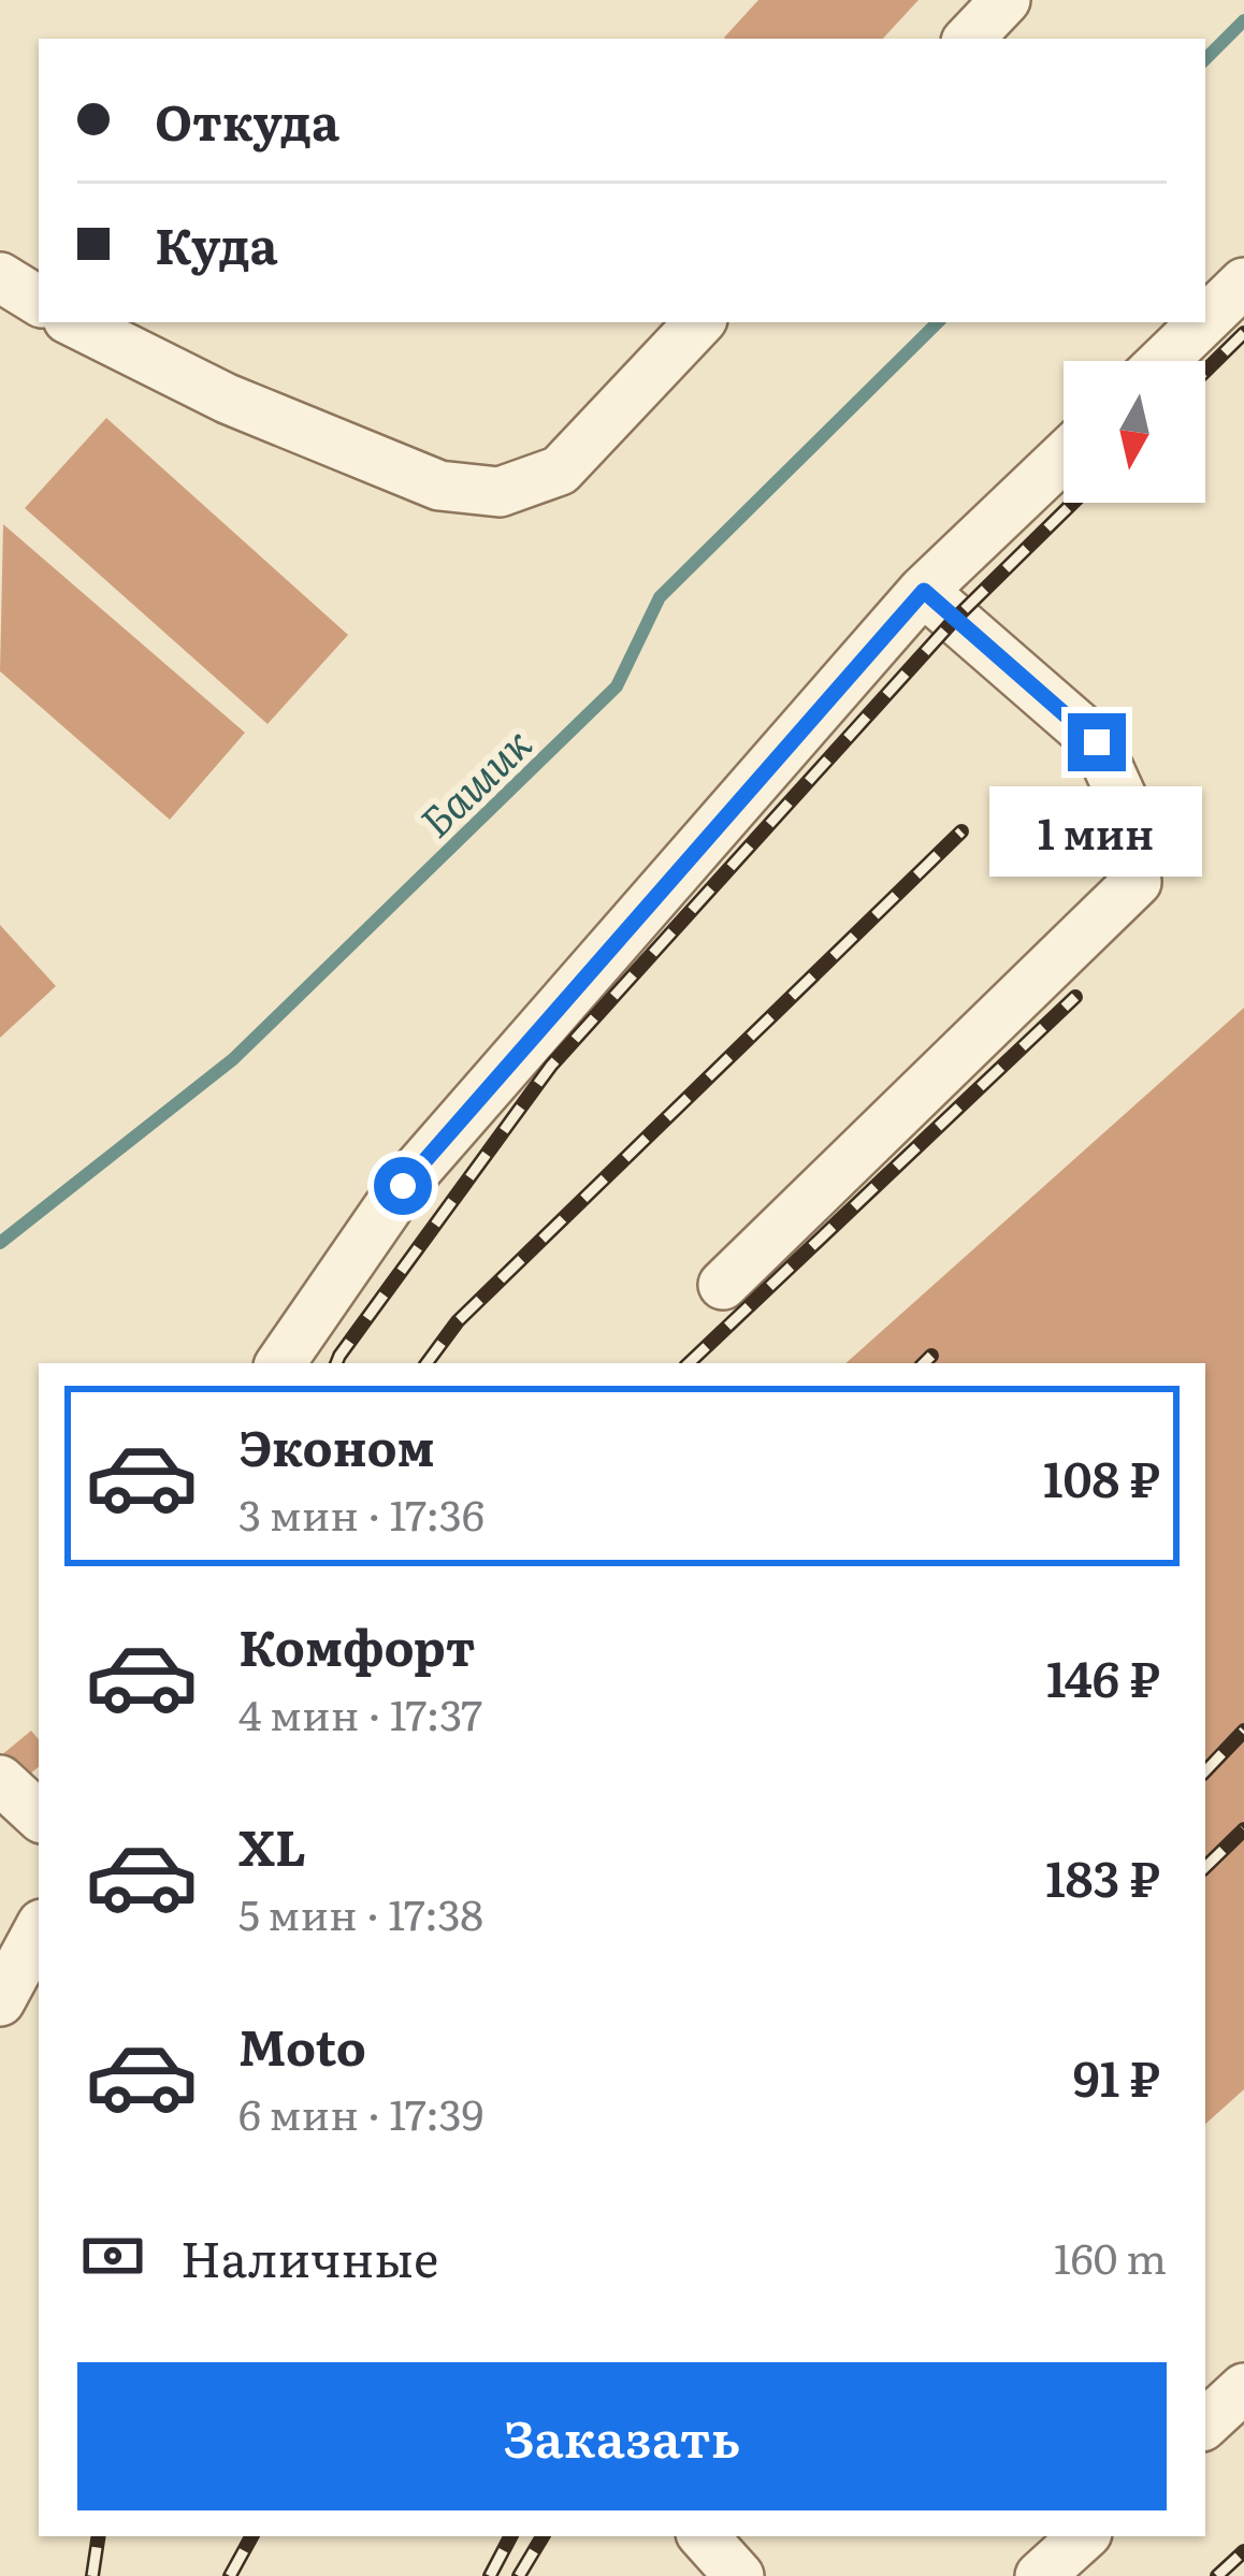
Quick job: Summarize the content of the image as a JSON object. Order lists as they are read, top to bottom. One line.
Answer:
{"water":["Башик"],"north":"bottom","page":{"banner":["Откуда","Куда"],"bubble":"1 мин","list":[{"name":"Эконом","note":"3 мин · 17:36","value":"108 ₽"},{"name":"Комфорт","note":"4 мин · 17:37","value":"146 ₽"},{"name":"XL","note":"5 мин · 17:38","value":"183 ₽"},{"name":"Moto","note":"6 мин · 17:39","value":"91 ₽"}],"pay":["Наличные","160 m"],"buttons":"Заказать"}}
